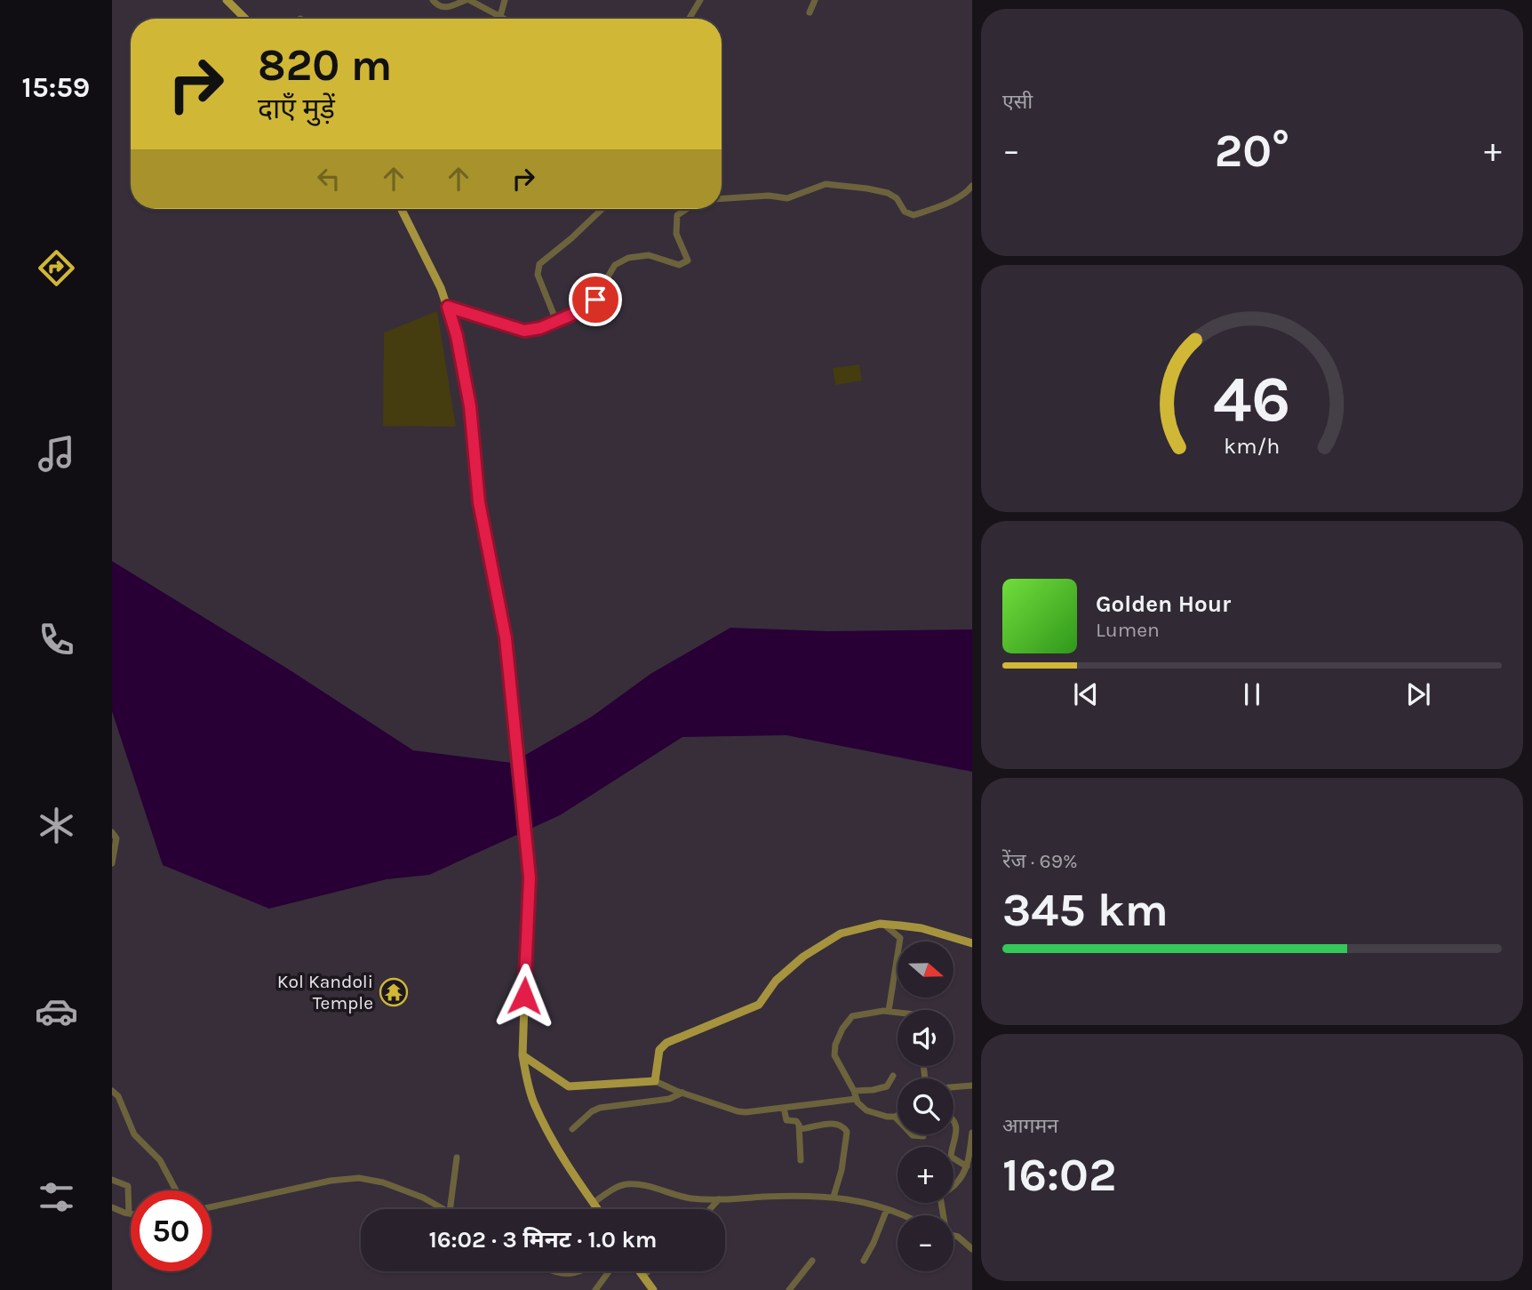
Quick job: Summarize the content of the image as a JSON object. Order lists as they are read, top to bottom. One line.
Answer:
{"places":{"temple":["Kol Kandoli Temple"]},"north":"right","page":{"tabs":"15:59","tile":["एसी",["रेंज · 69%","345 km"],["आगमन","16:02"]],"turn":["820 m","दाएँ मुड़ें"],"heat":["−","20°","+"],"song":["Golden Hour","Lumen"],"map_buttons":["+","−"],"limit":"50","trip":"16:02 · 3 मिनट · 1.0 km","gauge":["46","km/h"]}}
